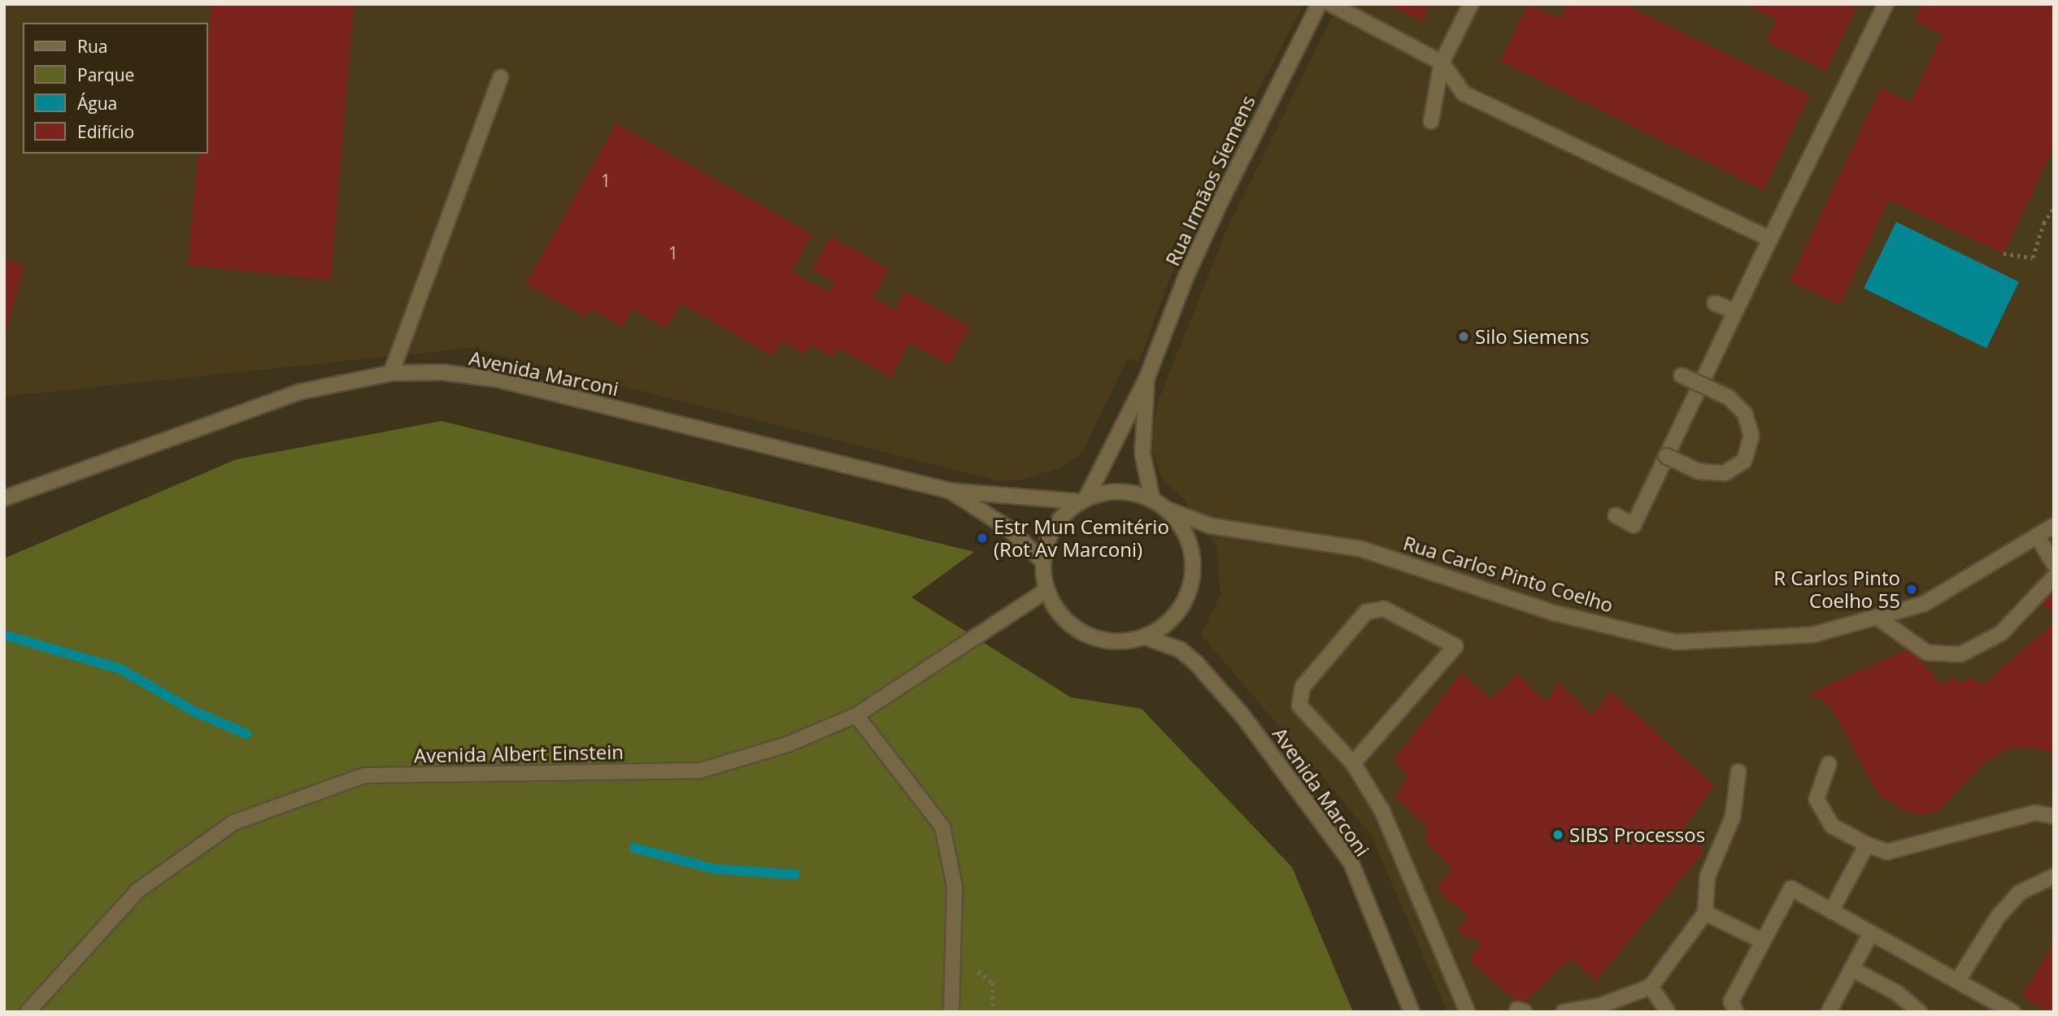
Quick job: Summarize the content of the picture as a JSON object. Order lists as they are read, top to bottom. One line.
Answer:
{"streets":{"street":["Rua Irmãos Siemens","Avenida Marconi","Rua Carlos Pinto Coelho","Avenida Albert Einstein"]},"crossings":[["Rua Irmãos Siemens","Avenida Marconi"],["Rua Irmãos Siemens","Rua Carlos Pinto Coelho"],["Rua Irmãos Siemens","Avenida Albert Einstein"],["Avenida Marconi","Rua Carlos Pinto Coelho"],["Avenida Marconi","Avenida Albert Einstein"],["Rua Carlos Pinto Coelho","Avenida Albert Einstein"]],"places":["Silo Siemens","Estr Mun Cemitério (Rot Av Marconi)","R Carlos Pinto Coelho 55","SIBS Processos"],"house_numbers":["1","1"],"legend":["Rua","Parque","Água","Edifício"]}
